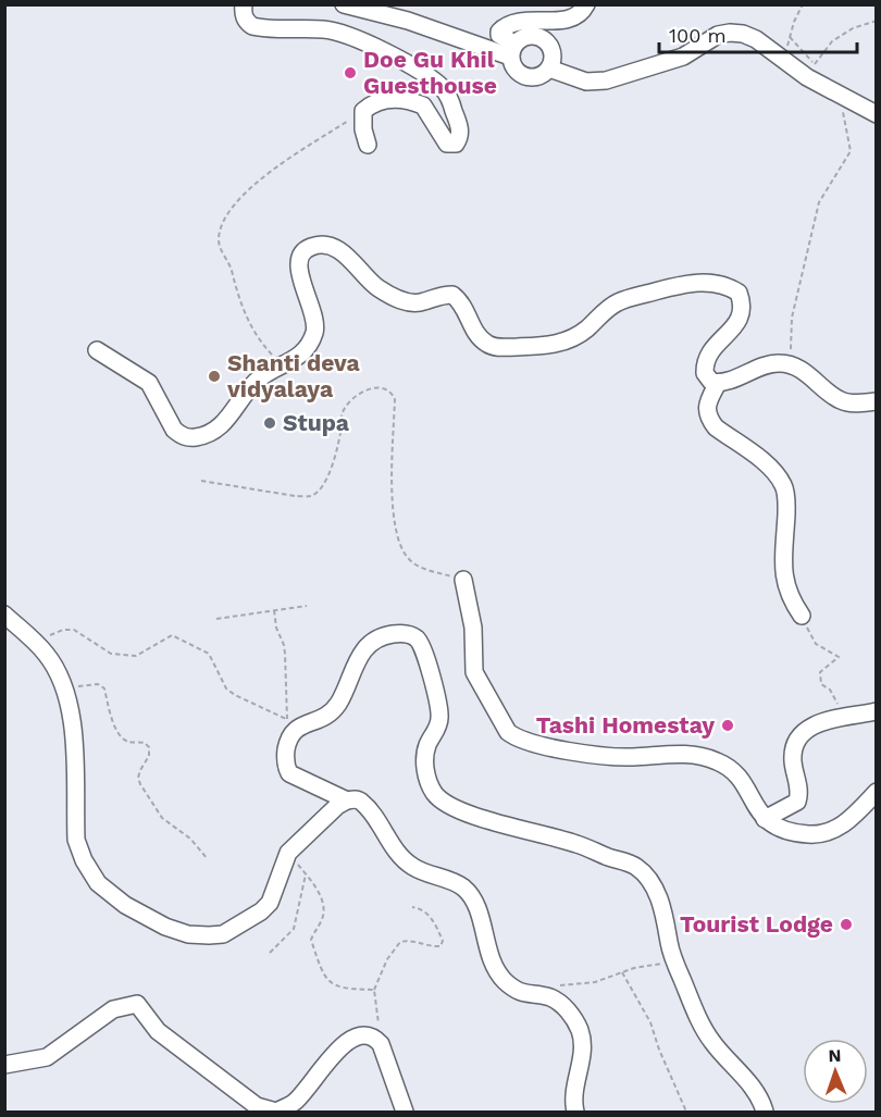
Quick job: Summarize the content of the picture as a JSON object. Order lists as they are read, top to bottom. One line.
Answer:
{"places":["Doe Gu Khil Guesthouse","Shanti deva vidyalaya","Stupa","Tashi Homestay","Tourist Lodge"],"scale_bar":"100 m","north":"top"}
